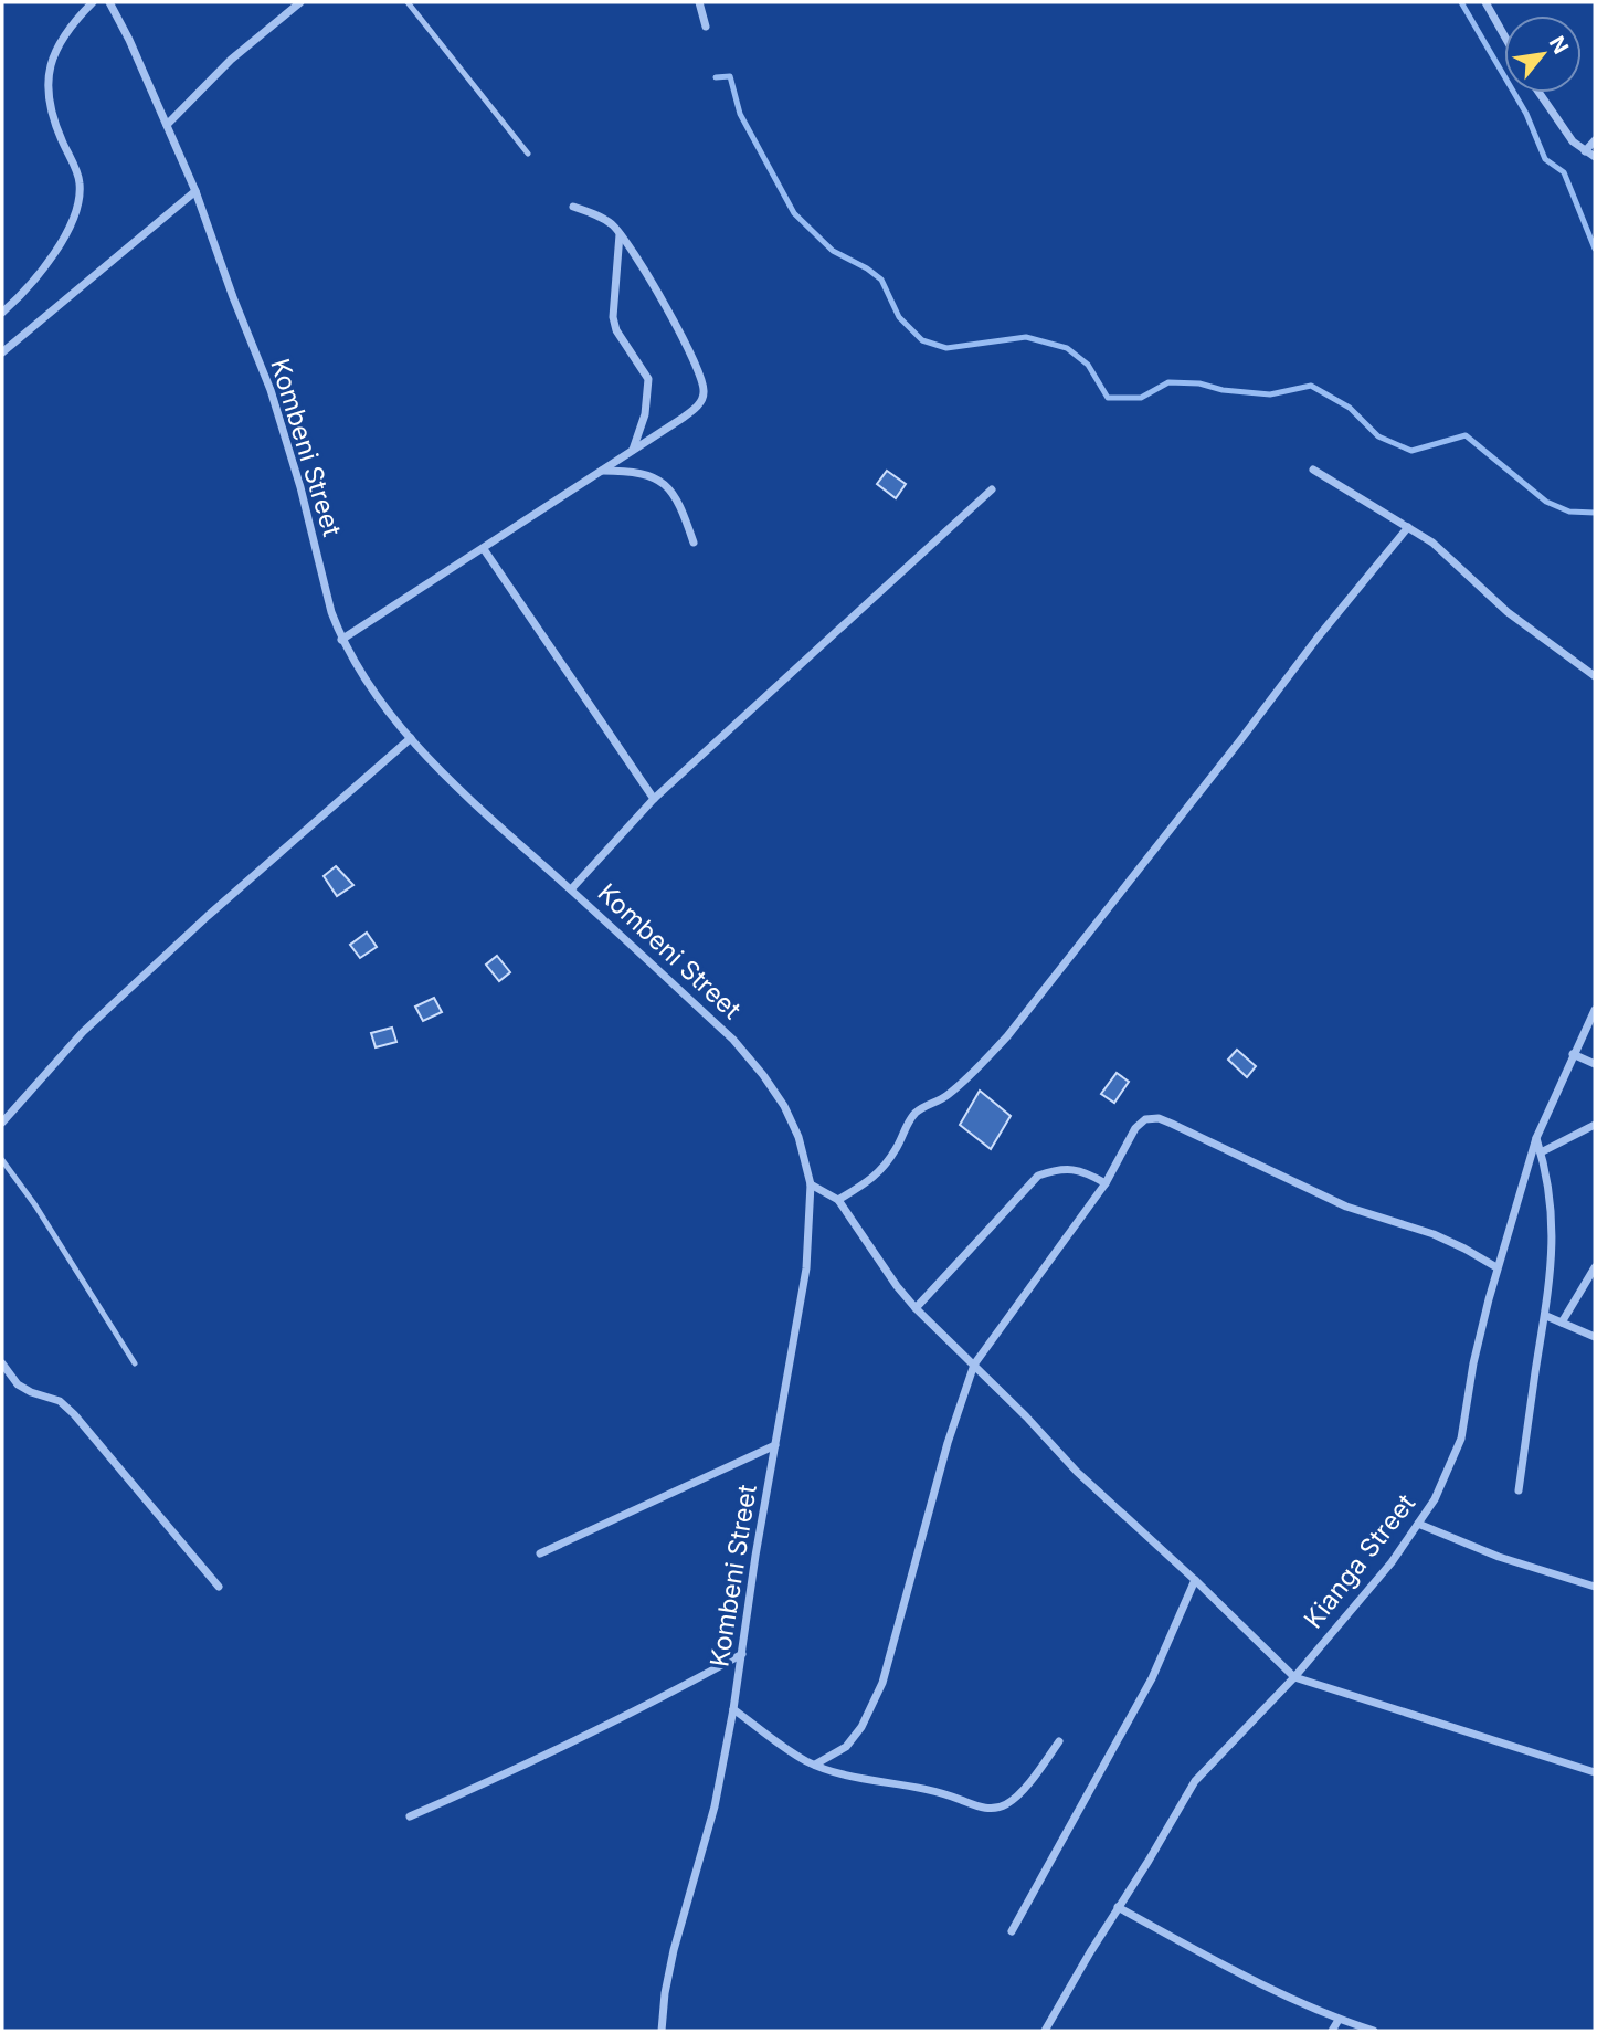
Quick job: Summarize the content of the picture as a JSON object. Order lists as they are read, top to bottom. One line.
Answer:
{"streets":{"street":["Kombeni Street","Kianga Street"]},"north":"top right"}
